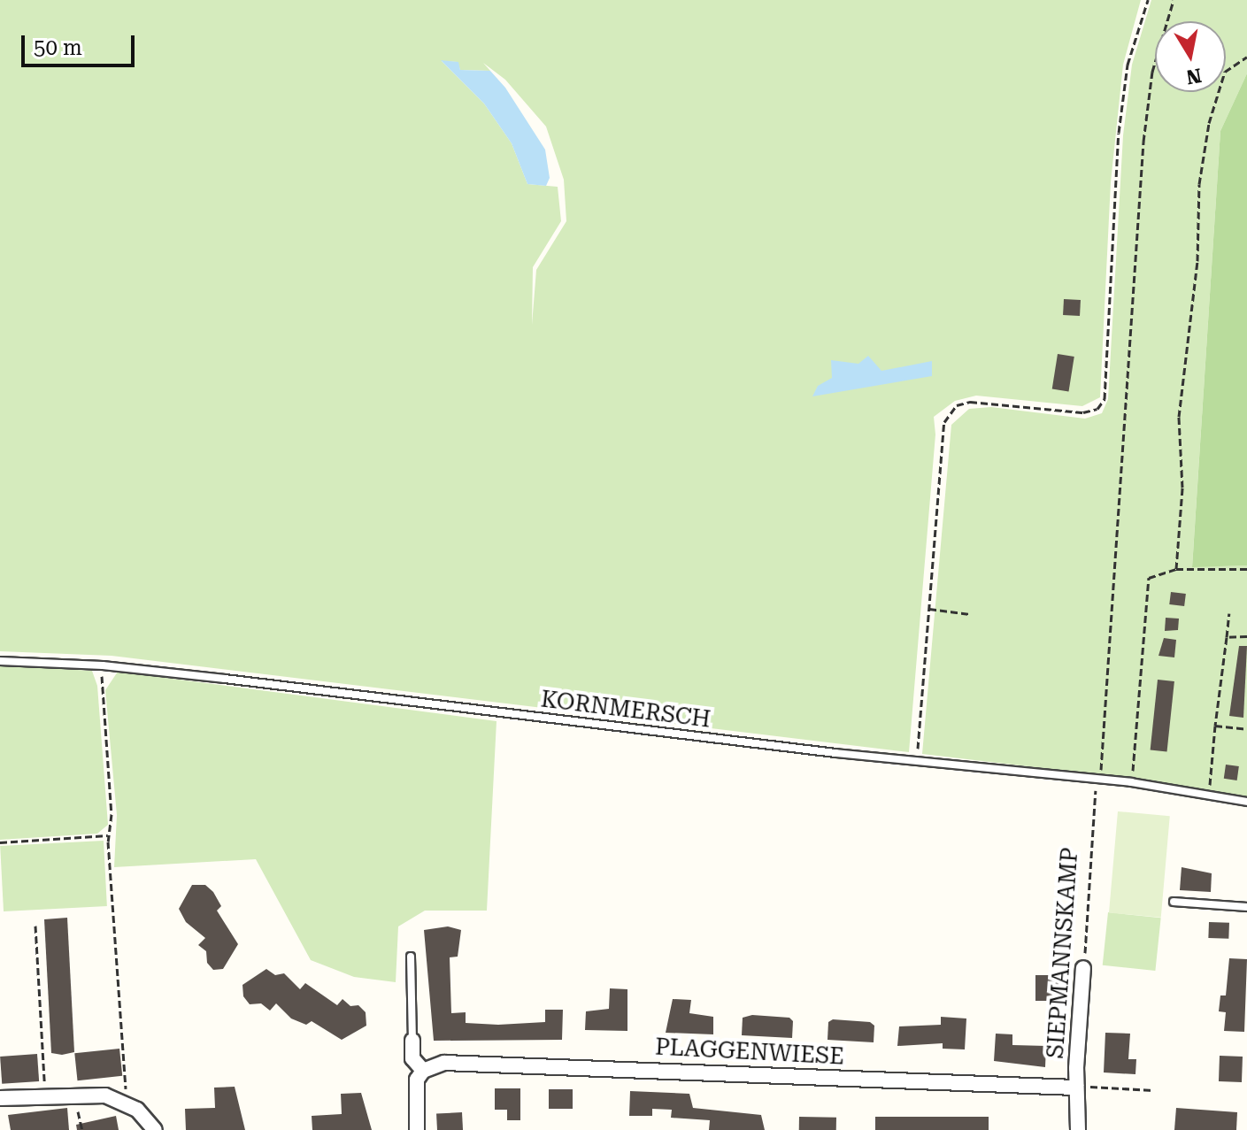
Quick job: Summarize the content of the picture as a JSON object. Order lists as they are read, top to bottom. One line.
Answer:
{"streets":{"street":["SIEPMANNSKAMP","PLAGGENWIESE"],"lane":["KORNMERSCH"]},"crossings":[["KORNMERSCH","SIEPMANNSKAMP"],["SIEPMANNSKAMP","PLAGGENWIESE"]],"scale_bar":"50 m","north":"bottom"}
